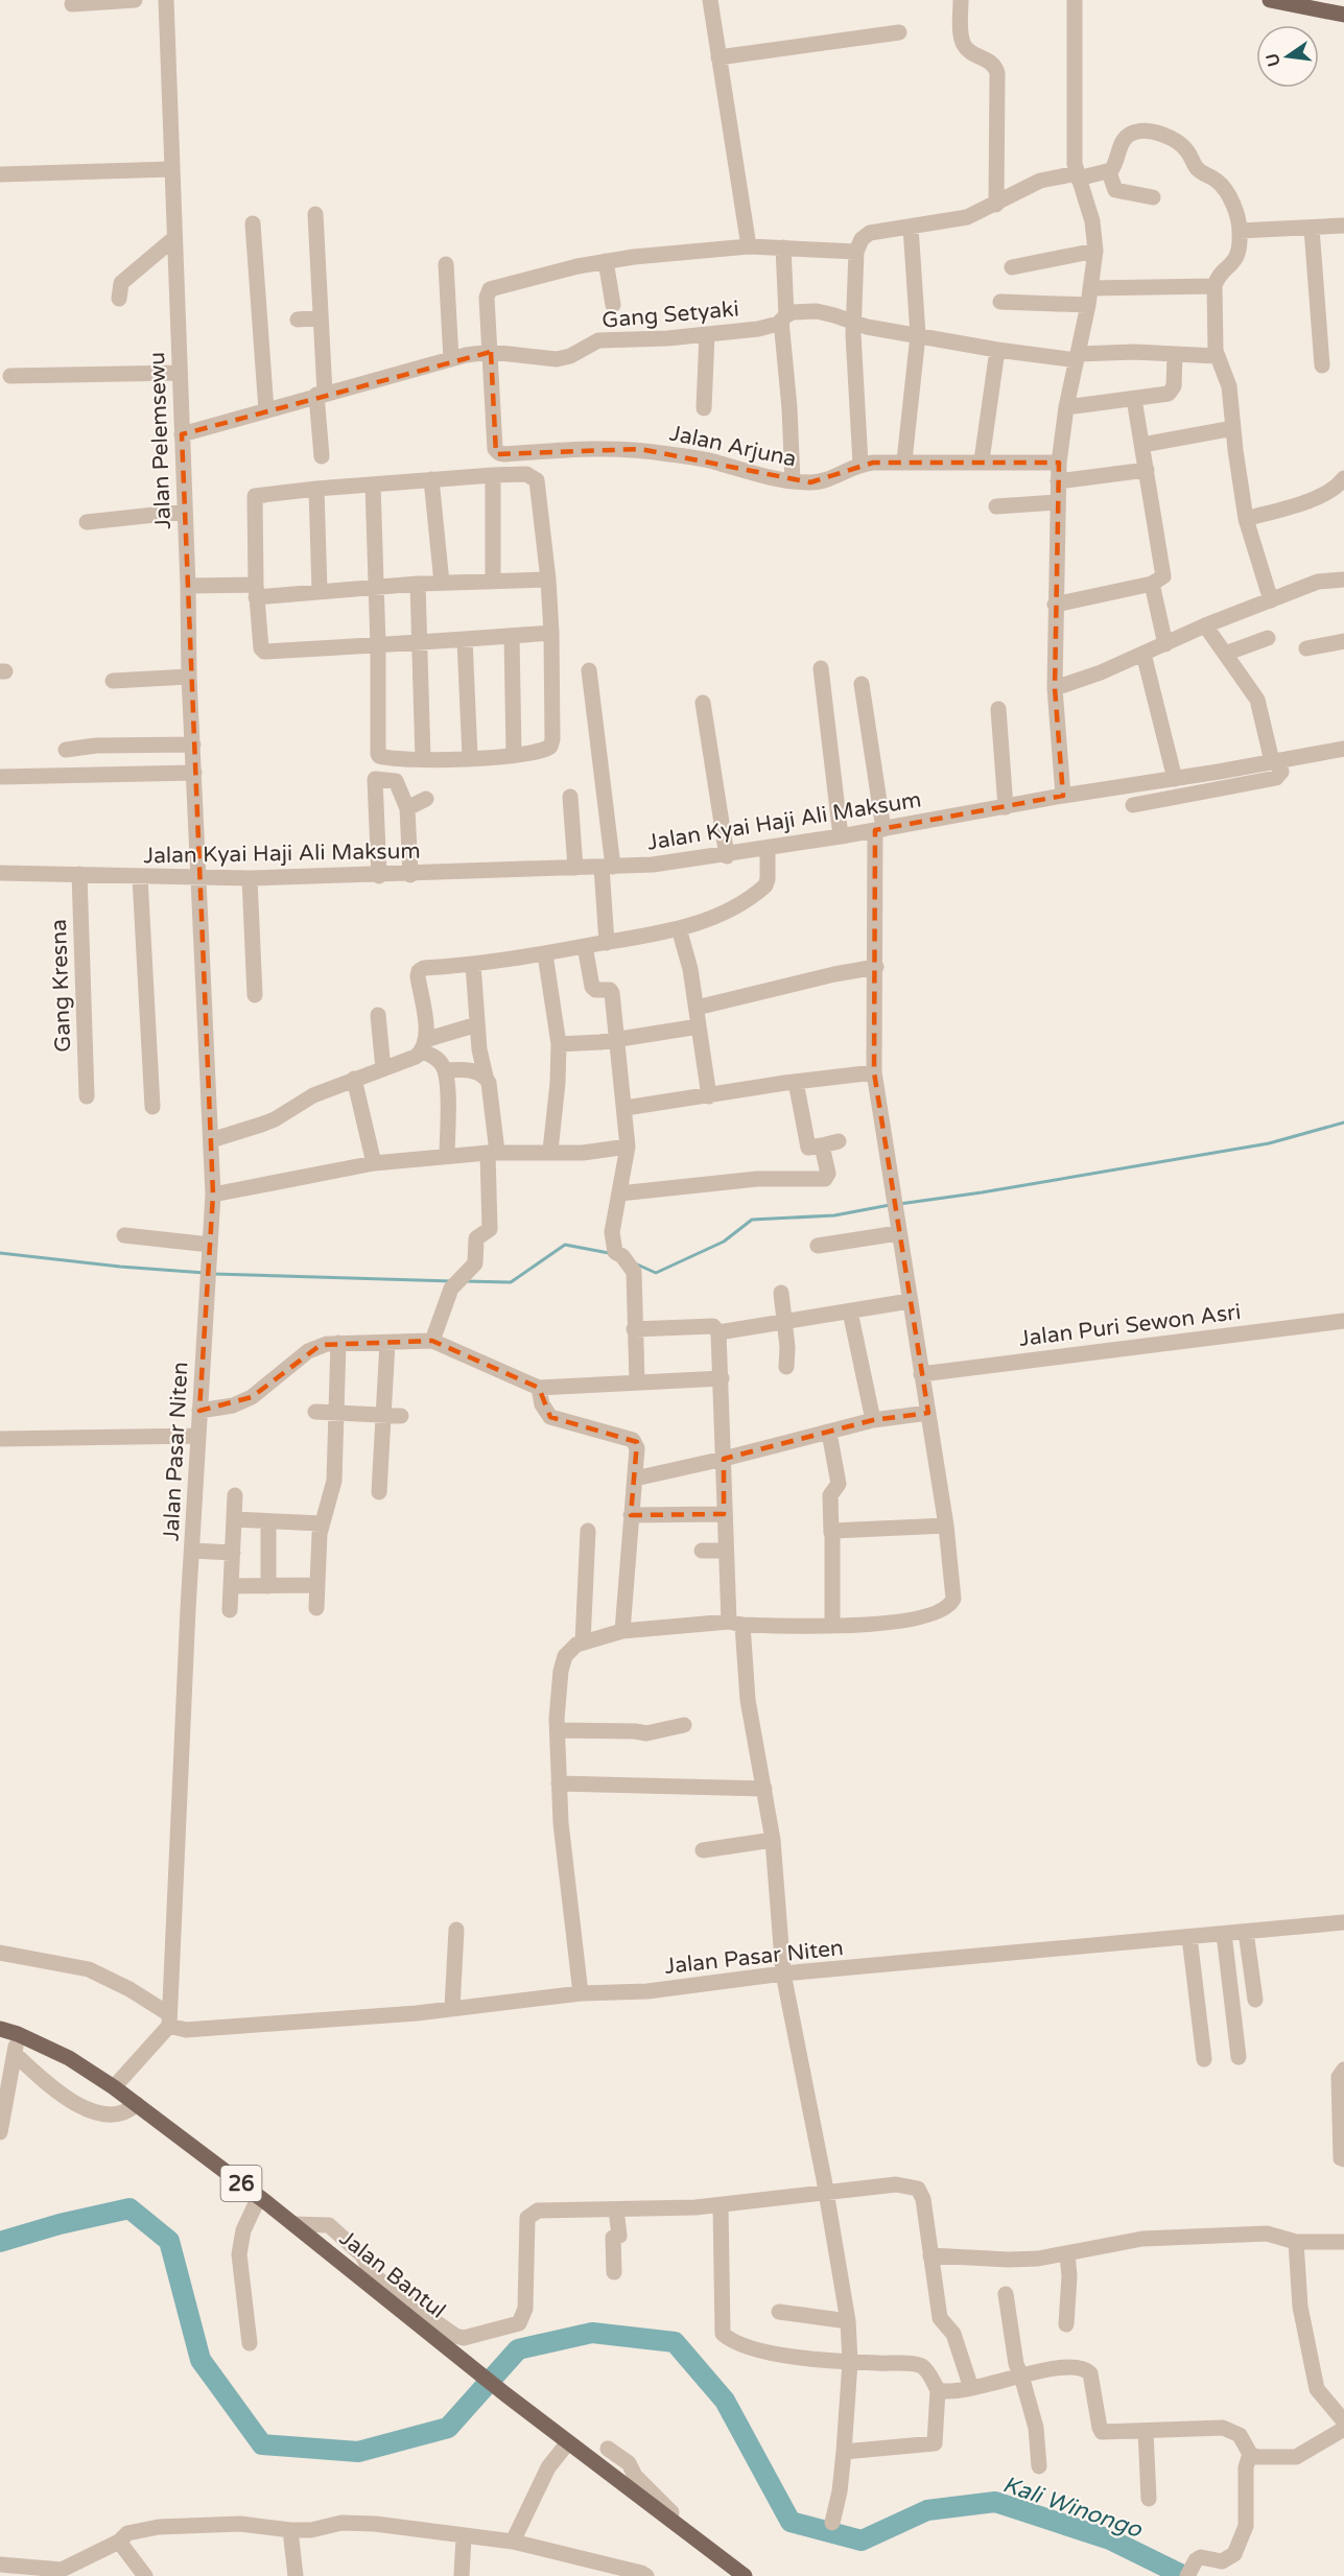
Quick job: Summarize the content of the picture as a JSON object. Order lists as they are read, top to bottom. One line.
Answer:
{"streets":{"main road":["26","Jalan Bantul"],"street":["Gang Setyaki","Jalan Pelemsewu","Jalan Arjuna","Jalan Kyai Haji Ali Maksum","Gang Kresna","Jalan Puri Sewon Asri","Jalan Pasar Niten"]},"crossings":[["Gang Setyaki","Jalan Pelemsewu"],["Gang Setyaki","Jalan Arjuna"],["Jalan Pelemsewu","Jalan Kyai Haji Ali Maksum"],["Jalan Pelemsewu","Jalan Pasar Niten"],["Jalan Kyai Haji Ali Maksum","Gang Kresna"],["Jalan Kyai Haji Ali Maksum","Jalan Pasar Niten"]],"water":["Kali Winongo"],"north":"left"}
